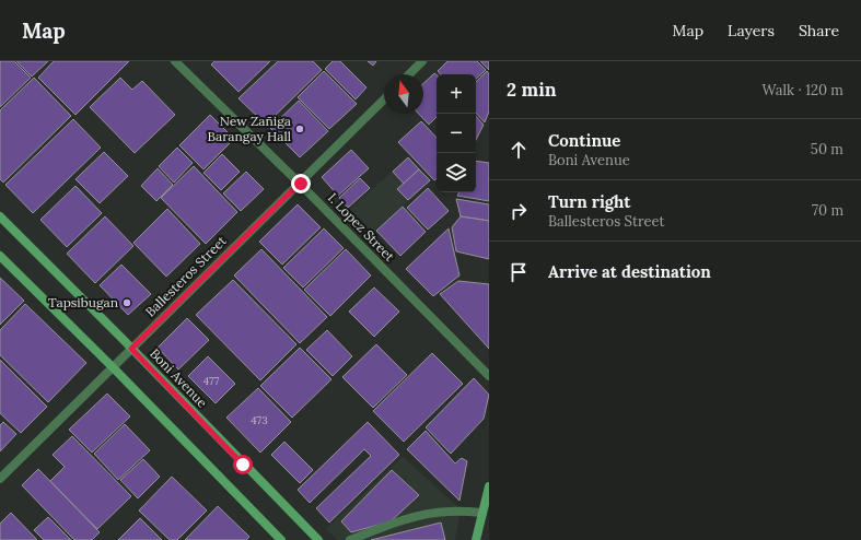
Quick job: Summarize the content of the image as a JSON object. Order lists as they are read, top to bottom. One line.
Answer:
{"streets":{"main road":["Boni Avenue"],"street":["I. Lopez Street","Ballesteros Street"]},"crossings":[["I. Lopez Street","Ballesteros Street"],["Ballesteros Street","Boni Avenue"]],"places":["New Zañiga Barangay Hall","Tapsibugan"],"house_numbers":["477","473"],"north":"top","page":{"header":"Map","nav":["Map","Layers","Share"],"heading":["2 min","Walk · 120 m"],"map_buttons":["+","−"],"list":[["Continue","Boni Avenue","50 m"],["Turn right","Ballesteros Street","70 m"],"Arrive at destination"]}}
